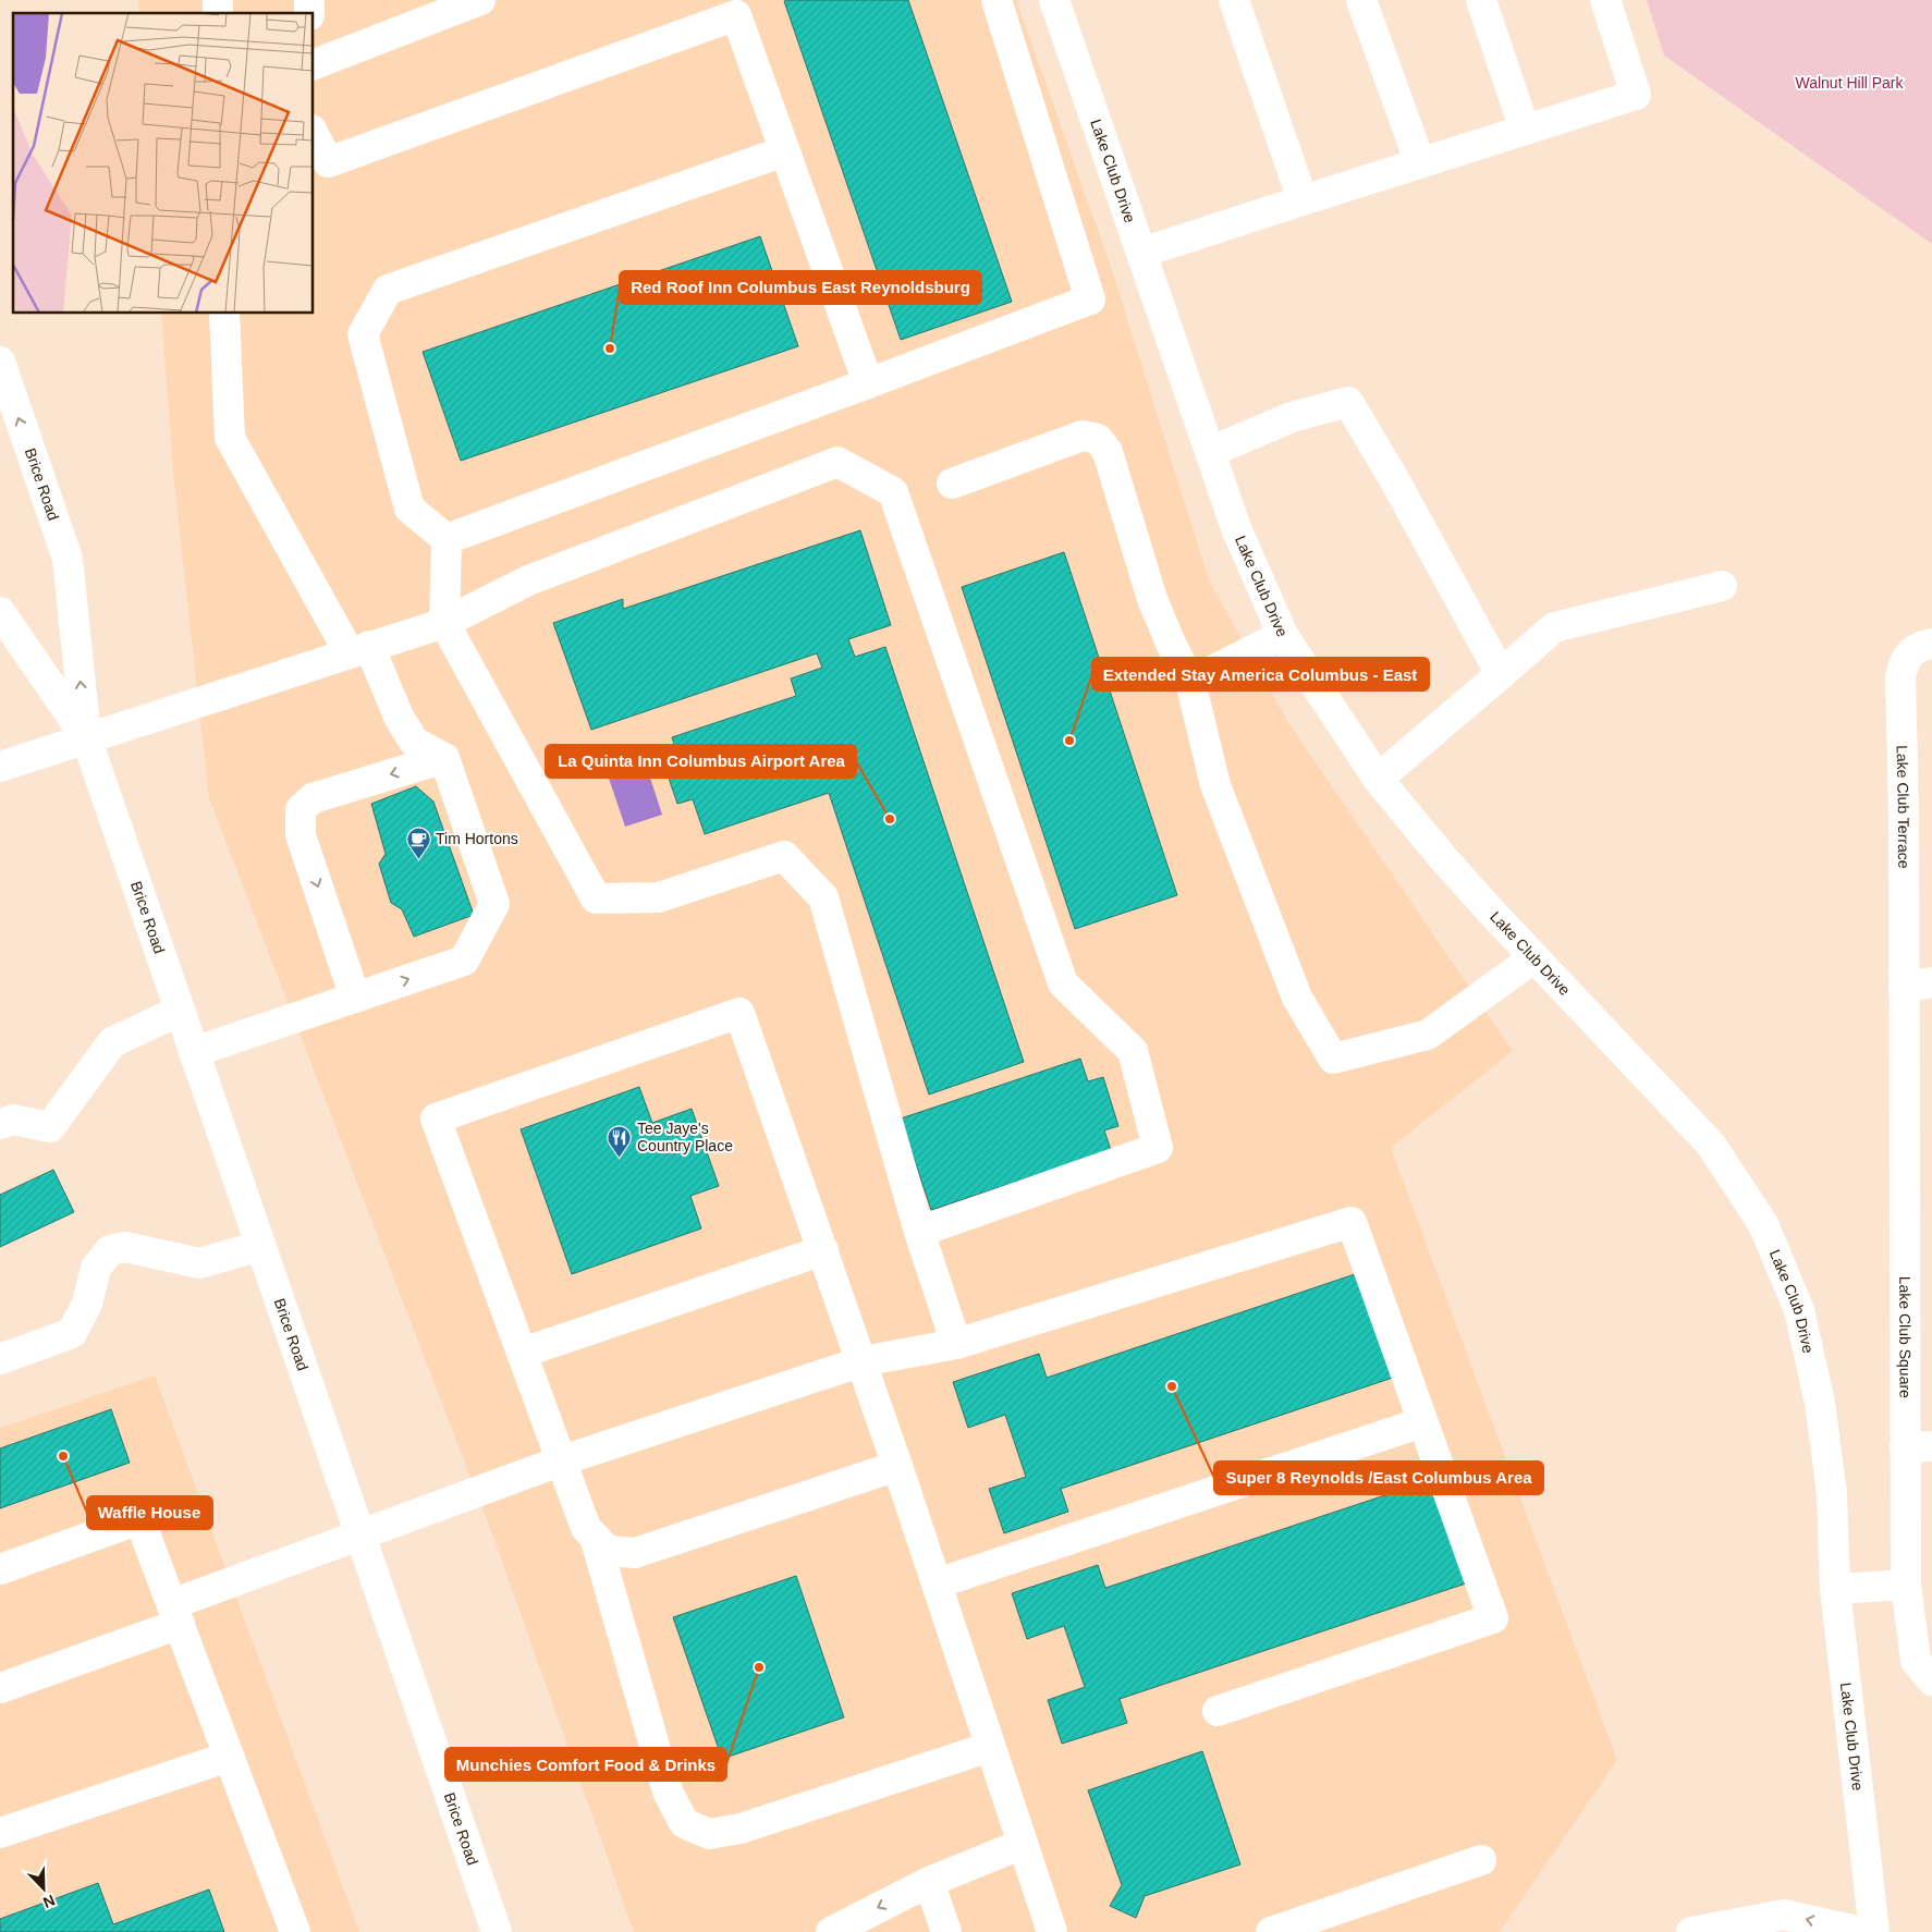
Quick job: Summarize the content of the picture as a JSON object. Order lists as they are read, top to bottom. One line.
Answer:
{"streets":{"street":["Lake Club Drive","Brice Road","Lake Club Terrace","Lake Club Square"]},"crossings":[["Lake Club Terrace","Lake Club Square"]],"parks":["Walnut Hill Park"],"places":{"other":["Red Roof Inn Columbus East Reynoldsburg","Extended Stay America Columbus - East","La Quinta Inn Columbus Airport Area","Super 8 Reynolds /East Columbus Area","Waffle House","Munchies Comfort Food & Drinks"],"cafe":["Tim Hortons"],"restaurant":["Tee Jaye's Country Place"]},"north":"bottom right"}
